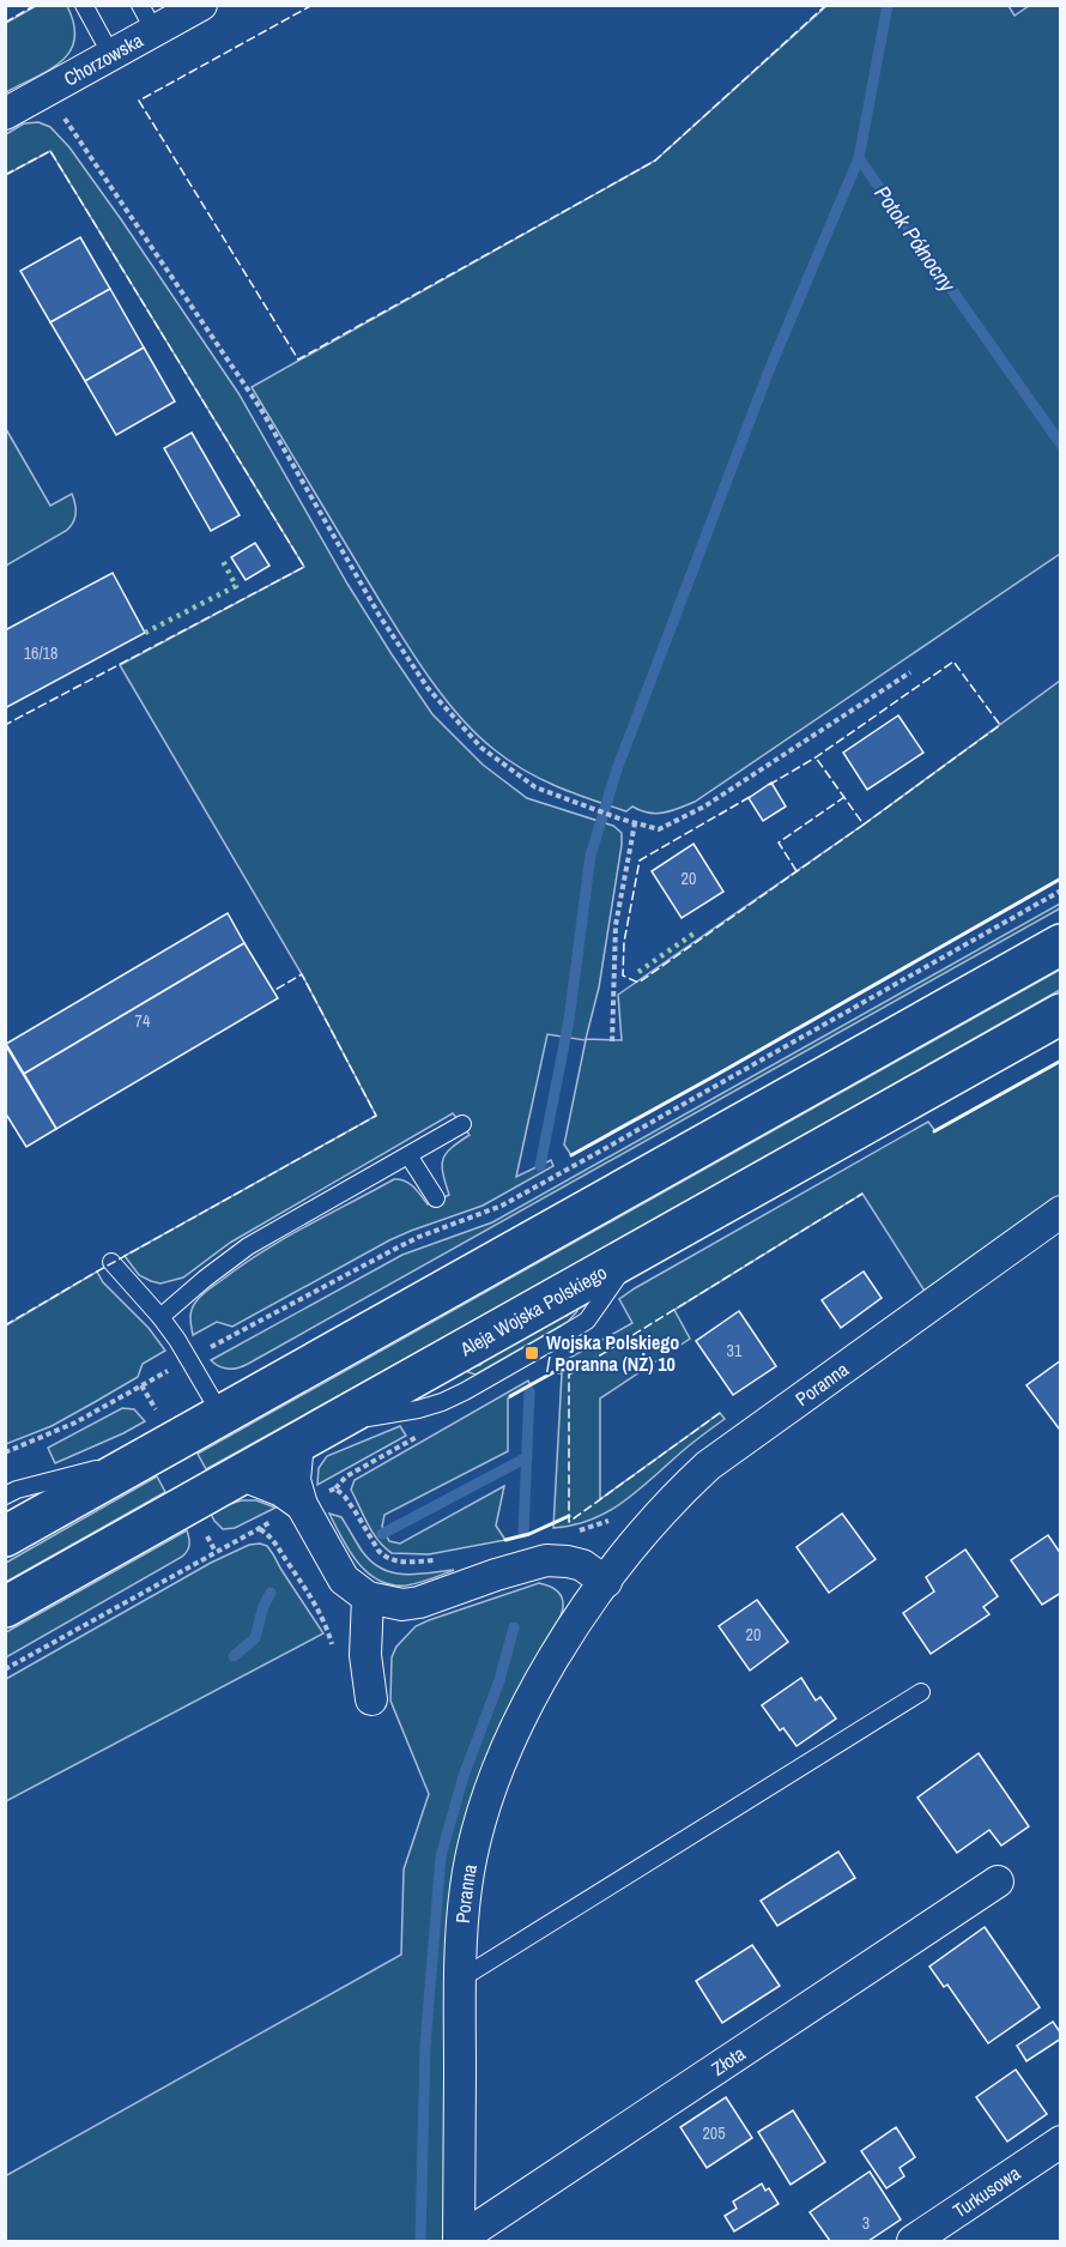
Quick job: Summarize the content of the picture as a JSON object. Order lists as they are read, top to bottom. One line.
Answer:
{"streets":{"main road":["Aleja Wojska Polskiego"],"street":["Chorzowska","Poranna","Złota","Turkusowa"]},"crossings":[["Poranna","Złota"]],"water":["Potok Północny"],"places":{"transit":["Wojska Polskiego / Poranna (NŻ) 10"]},"house_numbers":["16/18","20","74","31","20","205","3"]}
